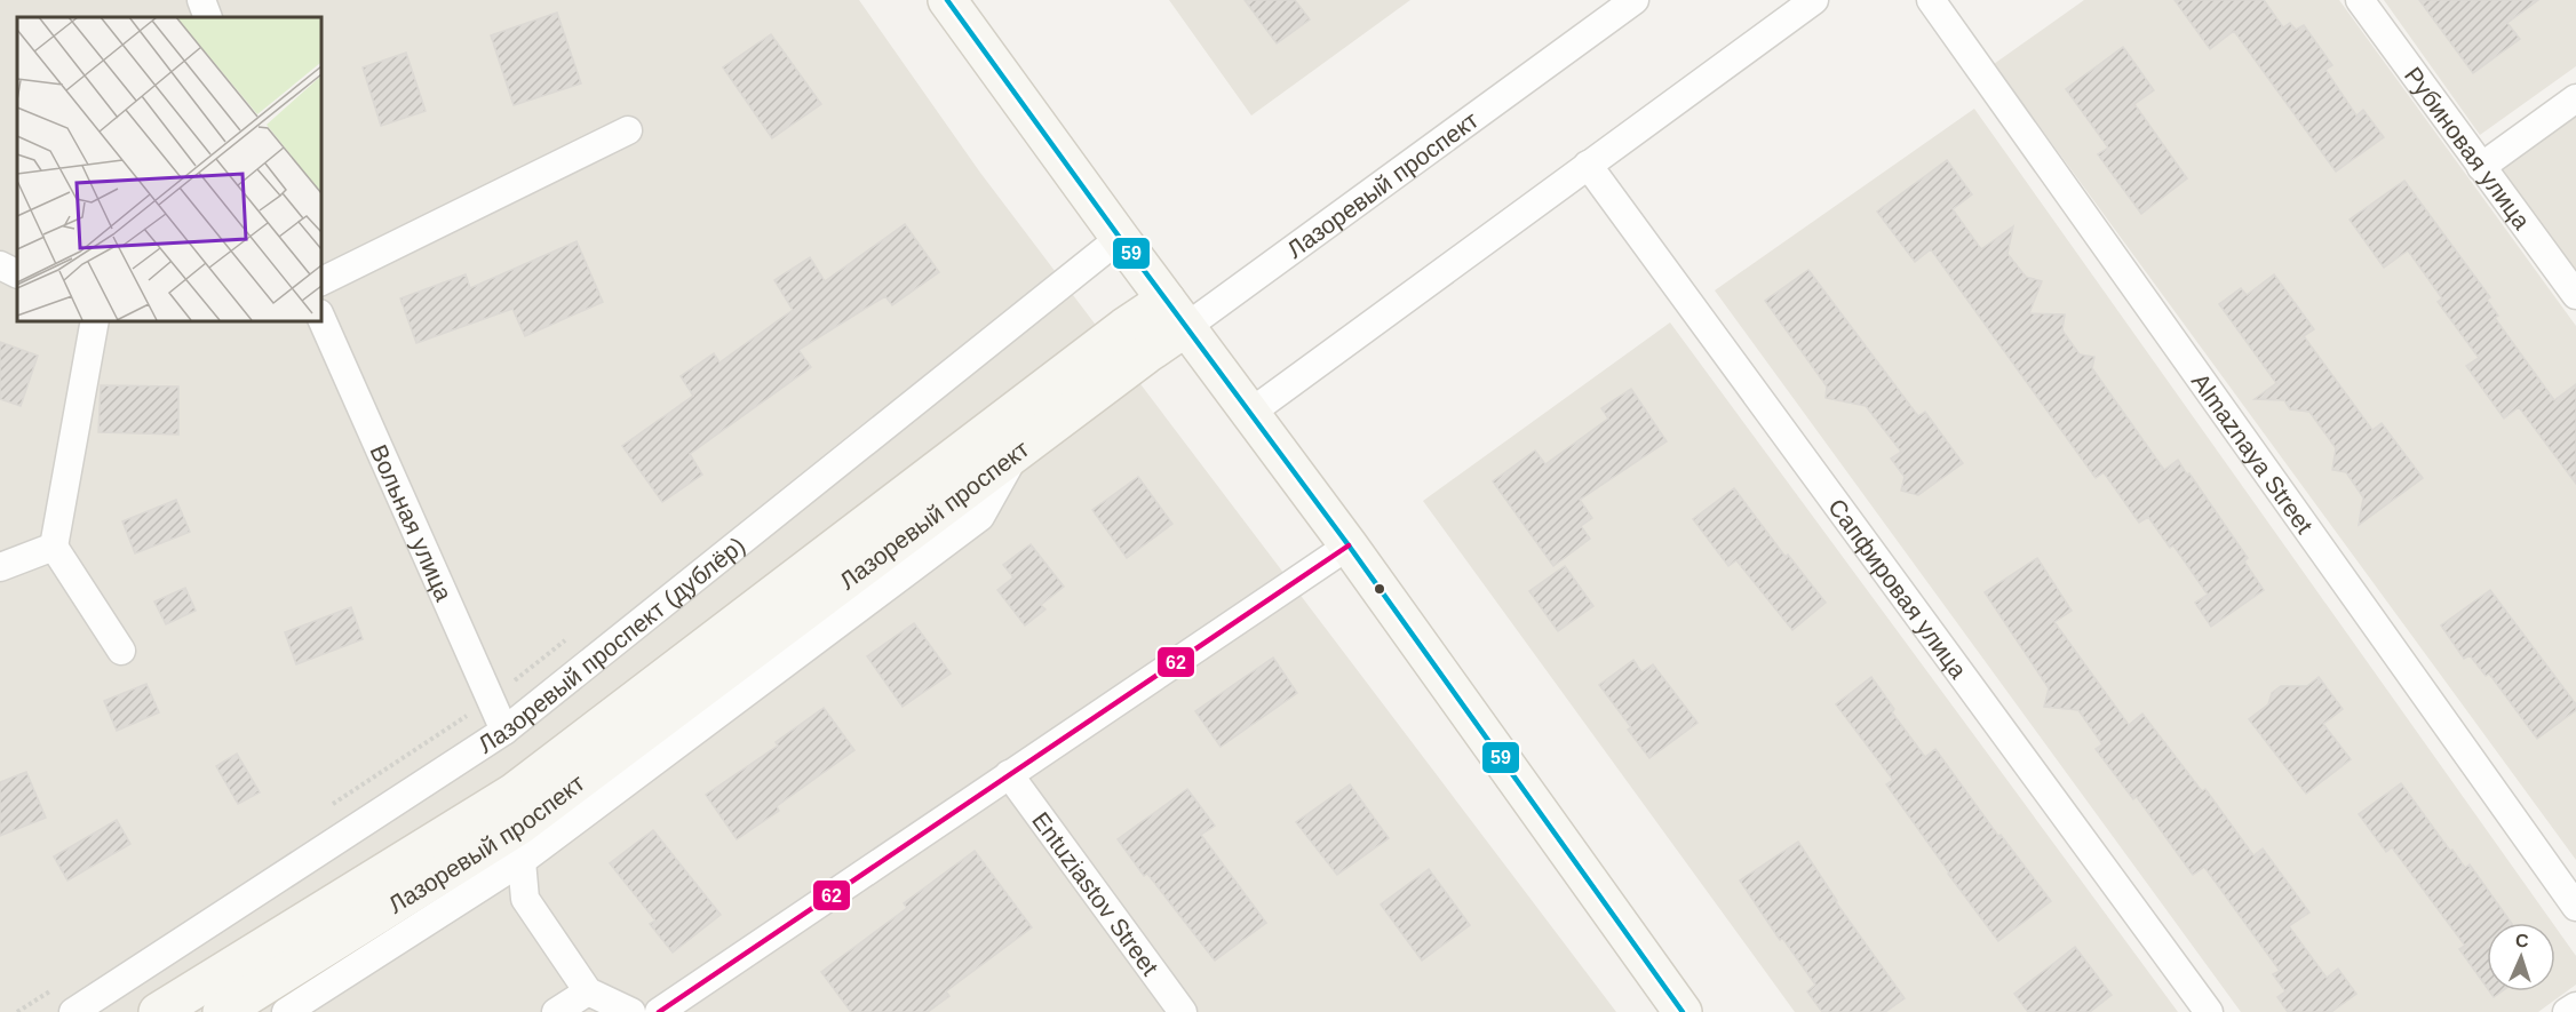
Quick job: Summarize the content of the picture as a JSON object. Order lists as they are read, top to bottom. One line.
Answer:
{"streets":{"street":["Рубиновая улица","Лазоревый проспект","Almaznaya Street","Вольная улица","Сапфировая улица","Лазоревый проспект (дублёр)","Entuziastov Street"]},"crossings":[["Вольная улица","Лазоревый проспект (дублёр)"]],"lines":["transit line 59","transit line 62"],"north":"top"}
